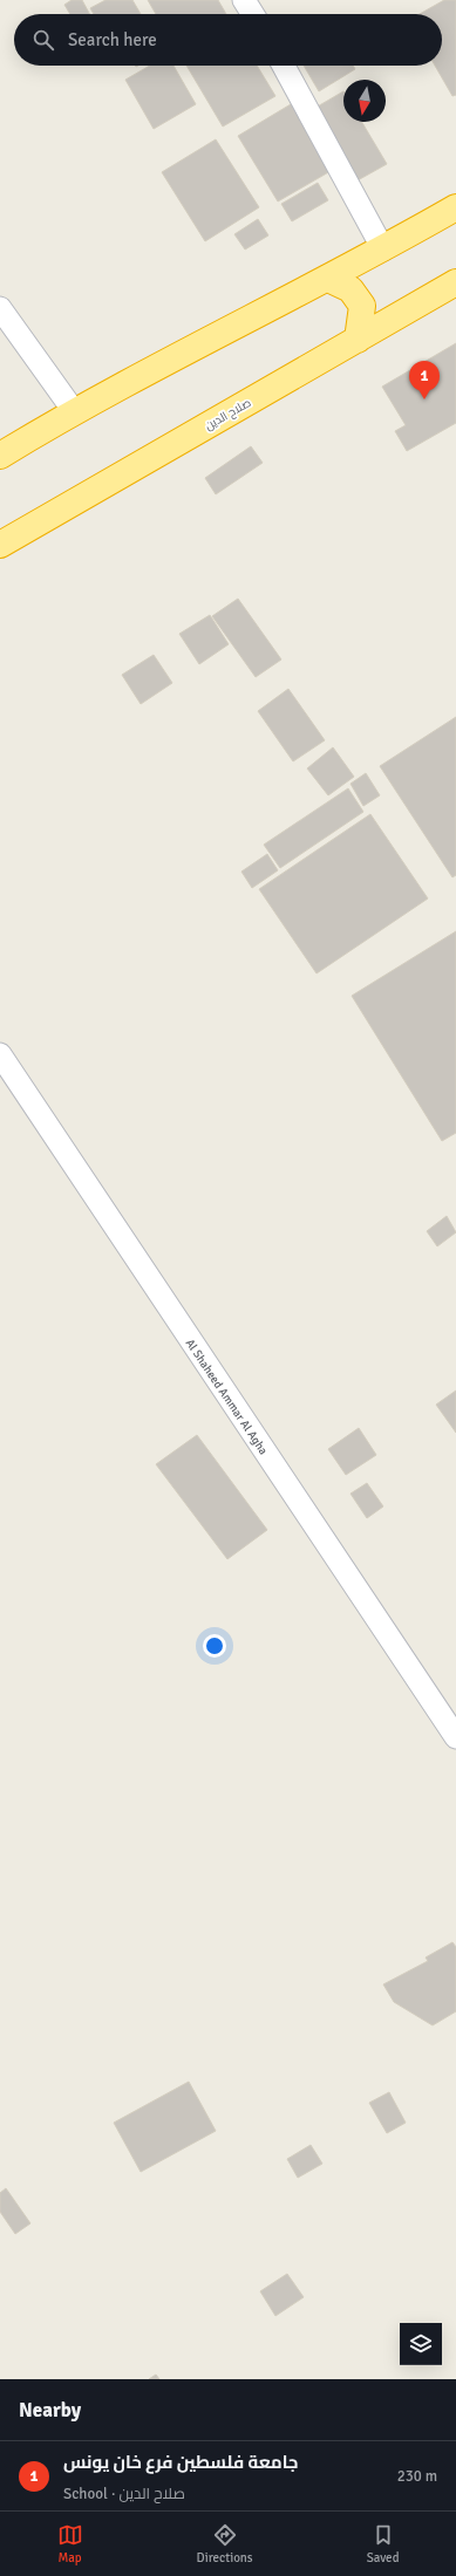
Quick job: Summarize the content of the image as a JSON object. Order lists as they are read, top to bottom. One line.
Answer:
{"streets":{"highway":["صلاح الدين"],"lane":["Al Shaheed Ammar Al Agha"]},"north":"bottom","page":{"search":"Search here","pins":"1","heading":"Nearby","list":[{"mark":"1","name":"جامعة فلسطين فرع خان يونس","note":"School · صلاح الدين","value":"230 m"}],"nav":["Map","Directions","Saved"]}}
